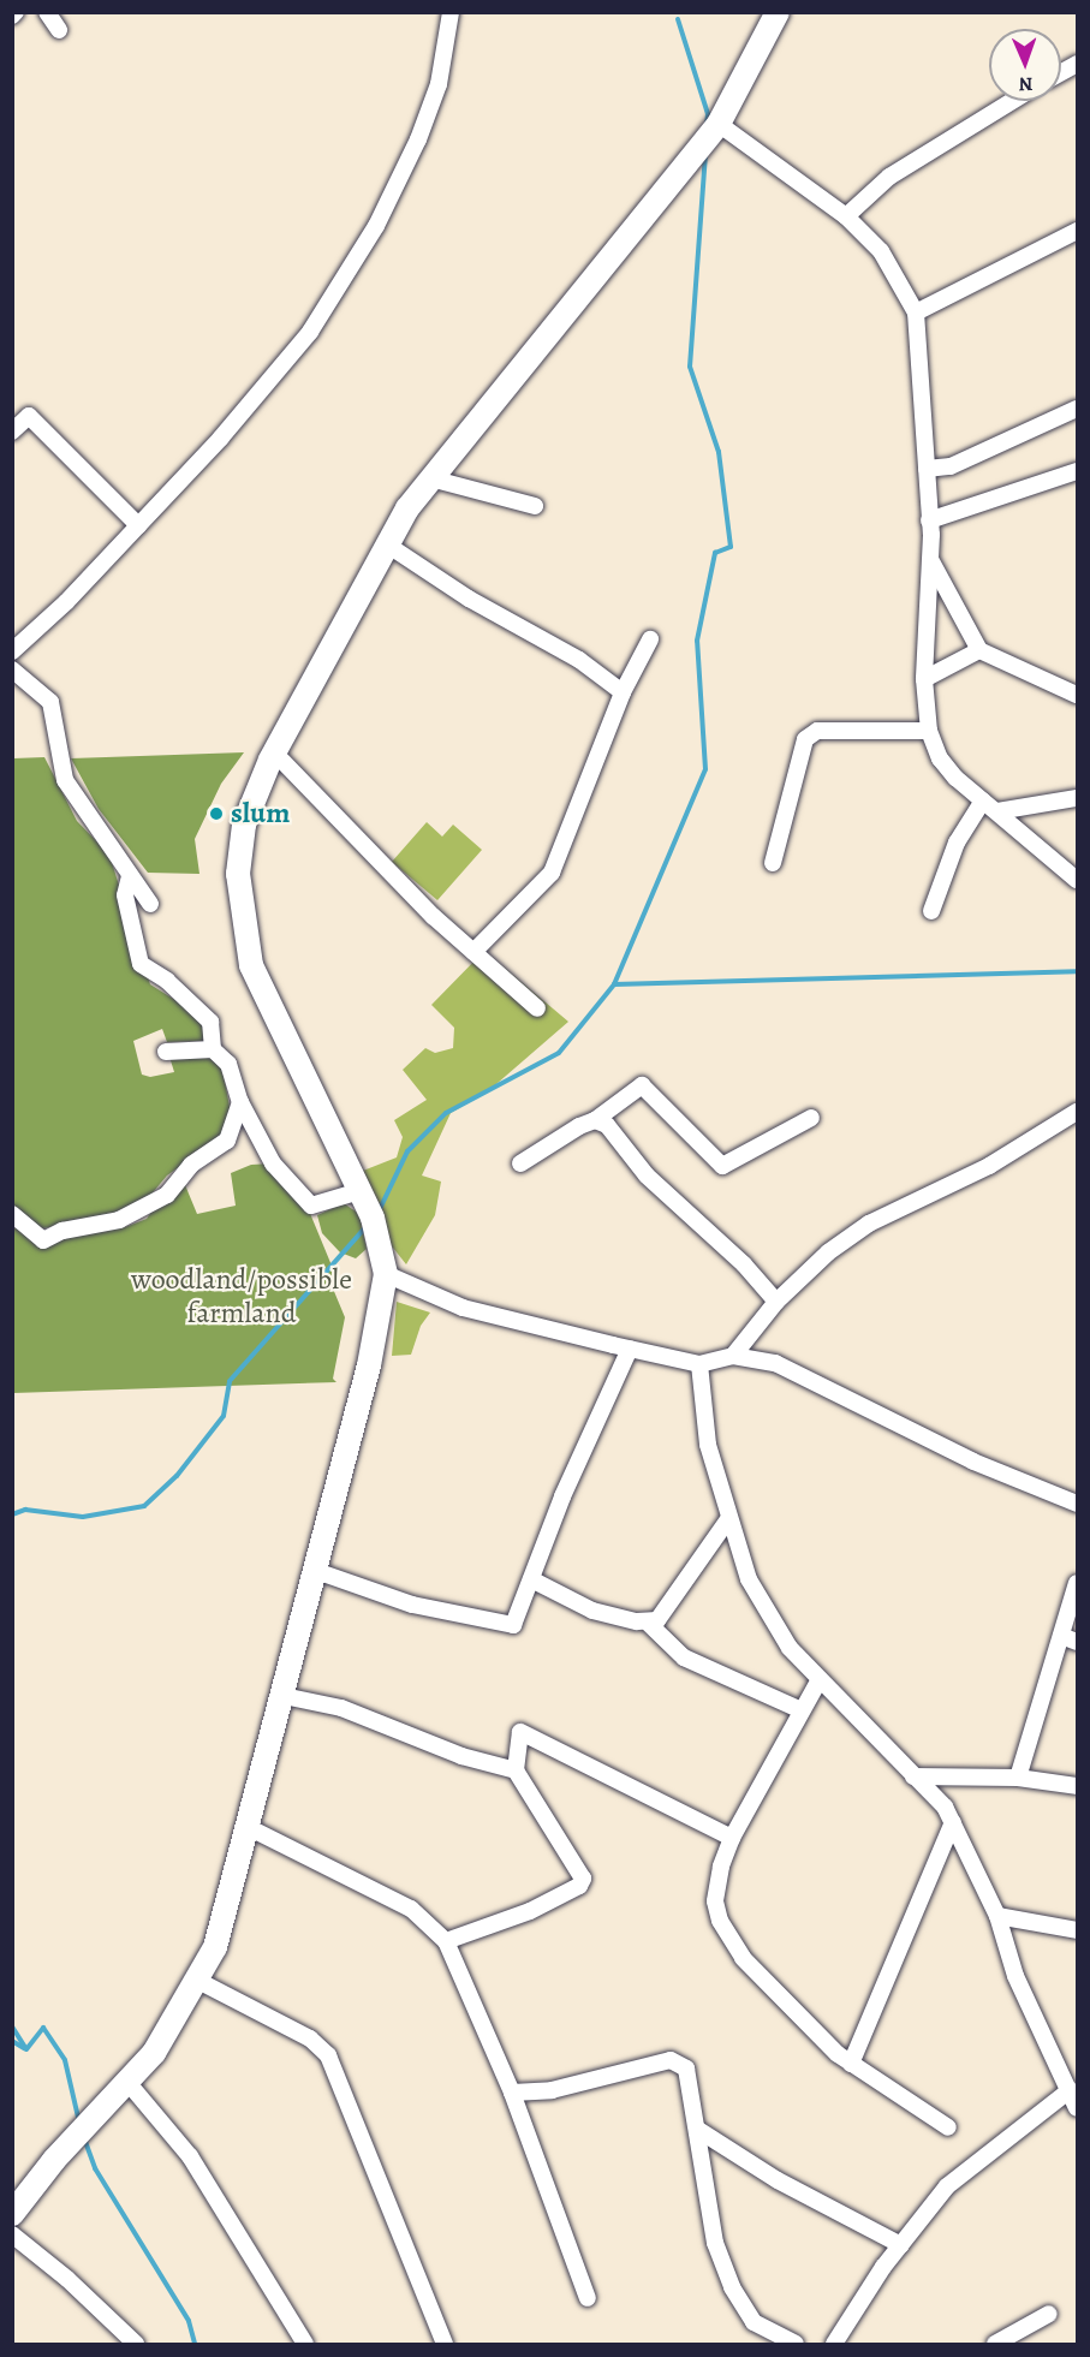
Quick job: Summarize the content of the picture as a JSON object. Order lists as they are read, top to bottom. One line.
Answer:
{"parks":["woodland/possible farmland"],"places":["slum"],"north":"bottom"}
